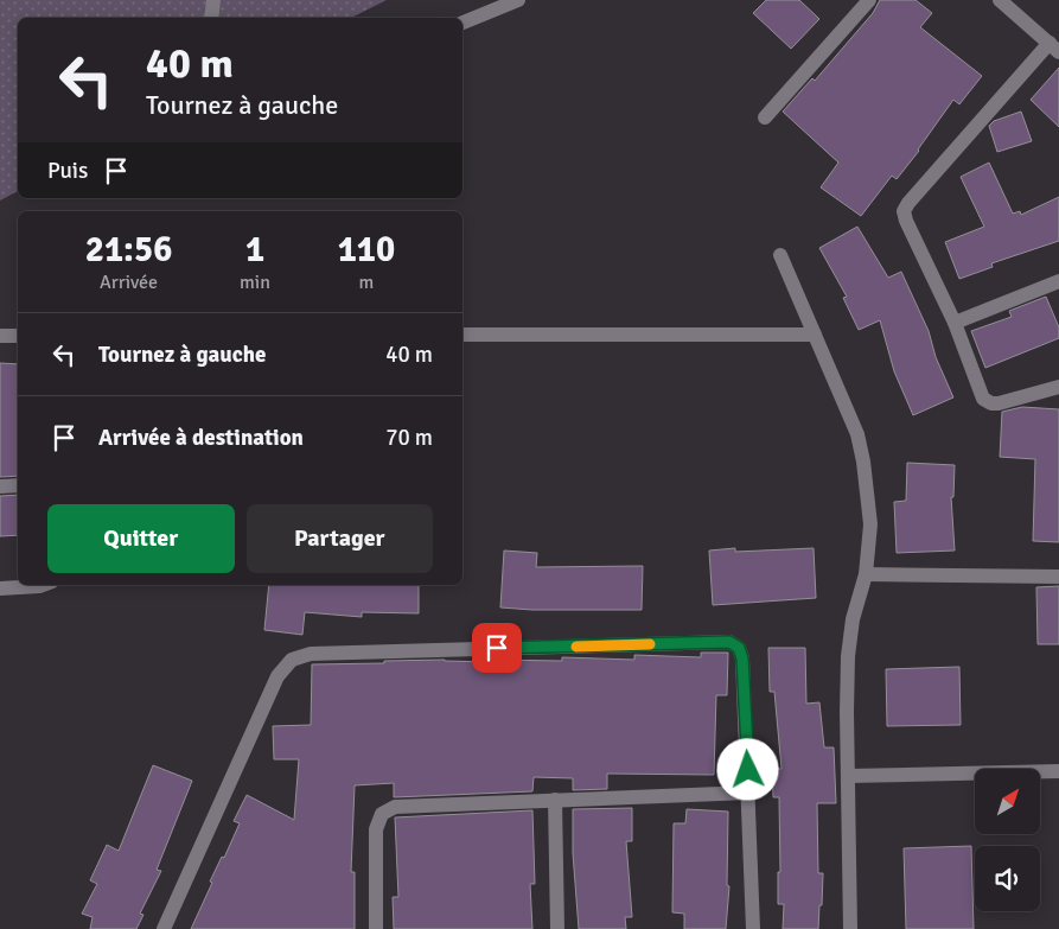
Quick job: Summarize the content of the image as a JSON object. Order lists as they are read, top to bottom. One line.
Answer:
{"north":"top right","page":{"turn":["40 m","Tournez à gauche"],"then":"Puis","eta":["21:56","Arrivée","1","min","110","m"],"list":[{"name":"Tournez à gauche","value":"40 m"},{"name":"Arrivée à destination","value":"70 m"}],"buttons":["Quitter","Partager"]}}
